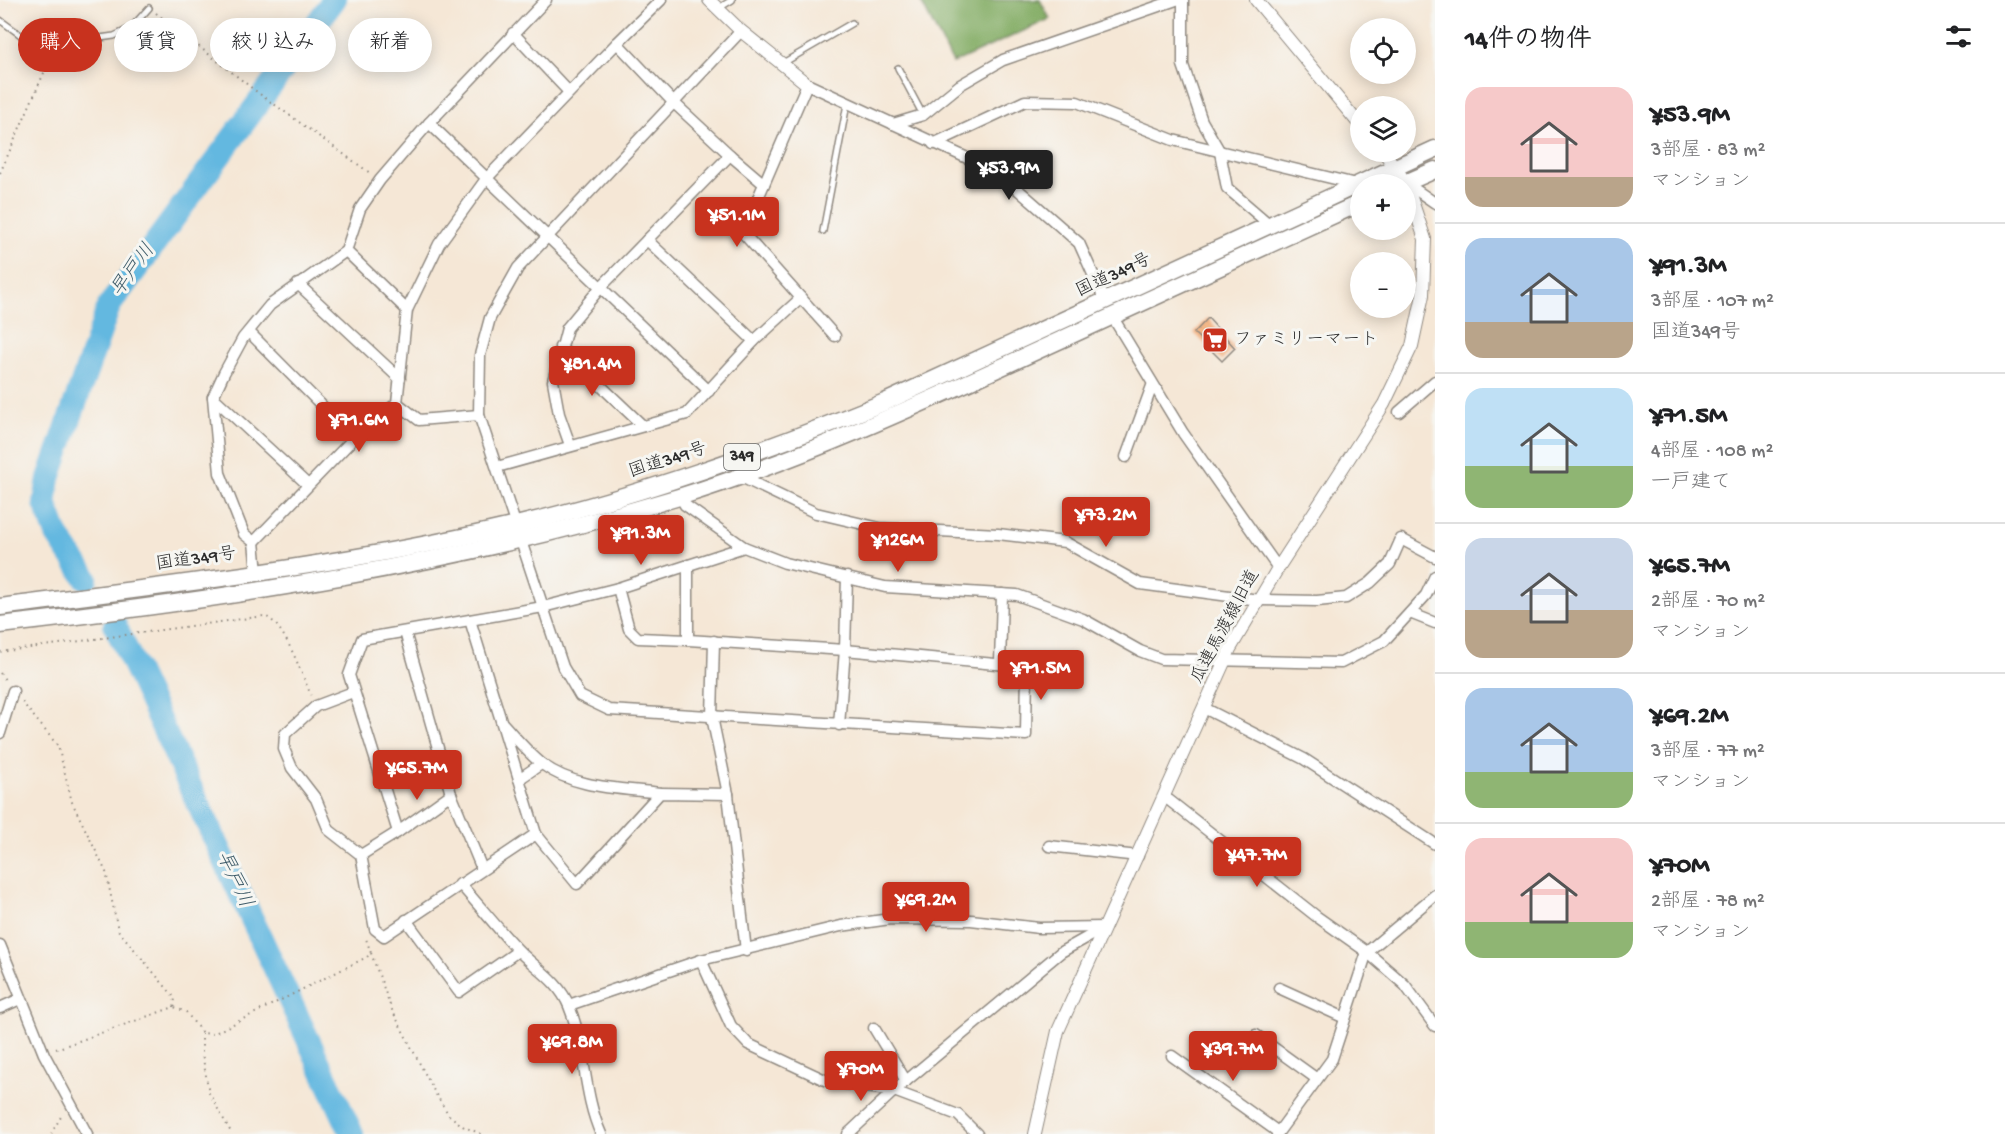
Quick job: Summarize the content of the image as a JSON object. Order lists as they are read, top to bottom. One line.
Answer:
{"streets":{"highway":["国道349号","349"],"street":["瓜連馬渡線旧道"]},"crossings":[["国道349号","瓜連馬渡線旧道"]],"water":["早戸川"],"places":{"supermarket":["ファミリーマート"]},"page":{"heading":"14件の物件","map_buttons":["+","−"],"chip":["購入","賃貸","絞り込み","新着"],"list":[{"name":"¥53.9M","note":"3部屋 · 83 m² · マンション"},{"name":"¥91.3M","note":"3部屋 · 107 m² · 国道349号"},{"name":"¥71.5M","note":"4部屋 · 108 m² · 一戸建て"},{"name":"¥65.7M","note":"2部屋 · 70 m² · マンション"},{"name":"¥69.2M","note":"3部屋 · 77 m² · マンション"},{"name":"¥70M","note":"2部屋 · 78 m² · マンション"}],"price":["¥53.9M","¥51.1M","¥81.4M","¥71.6M","¥73.2M","¥91.3M","¥126M","¥71.5M","¥65.7M","¥47.7M","¥69.2M","¥69.8M","¥39.7M","¥70M"]}}
